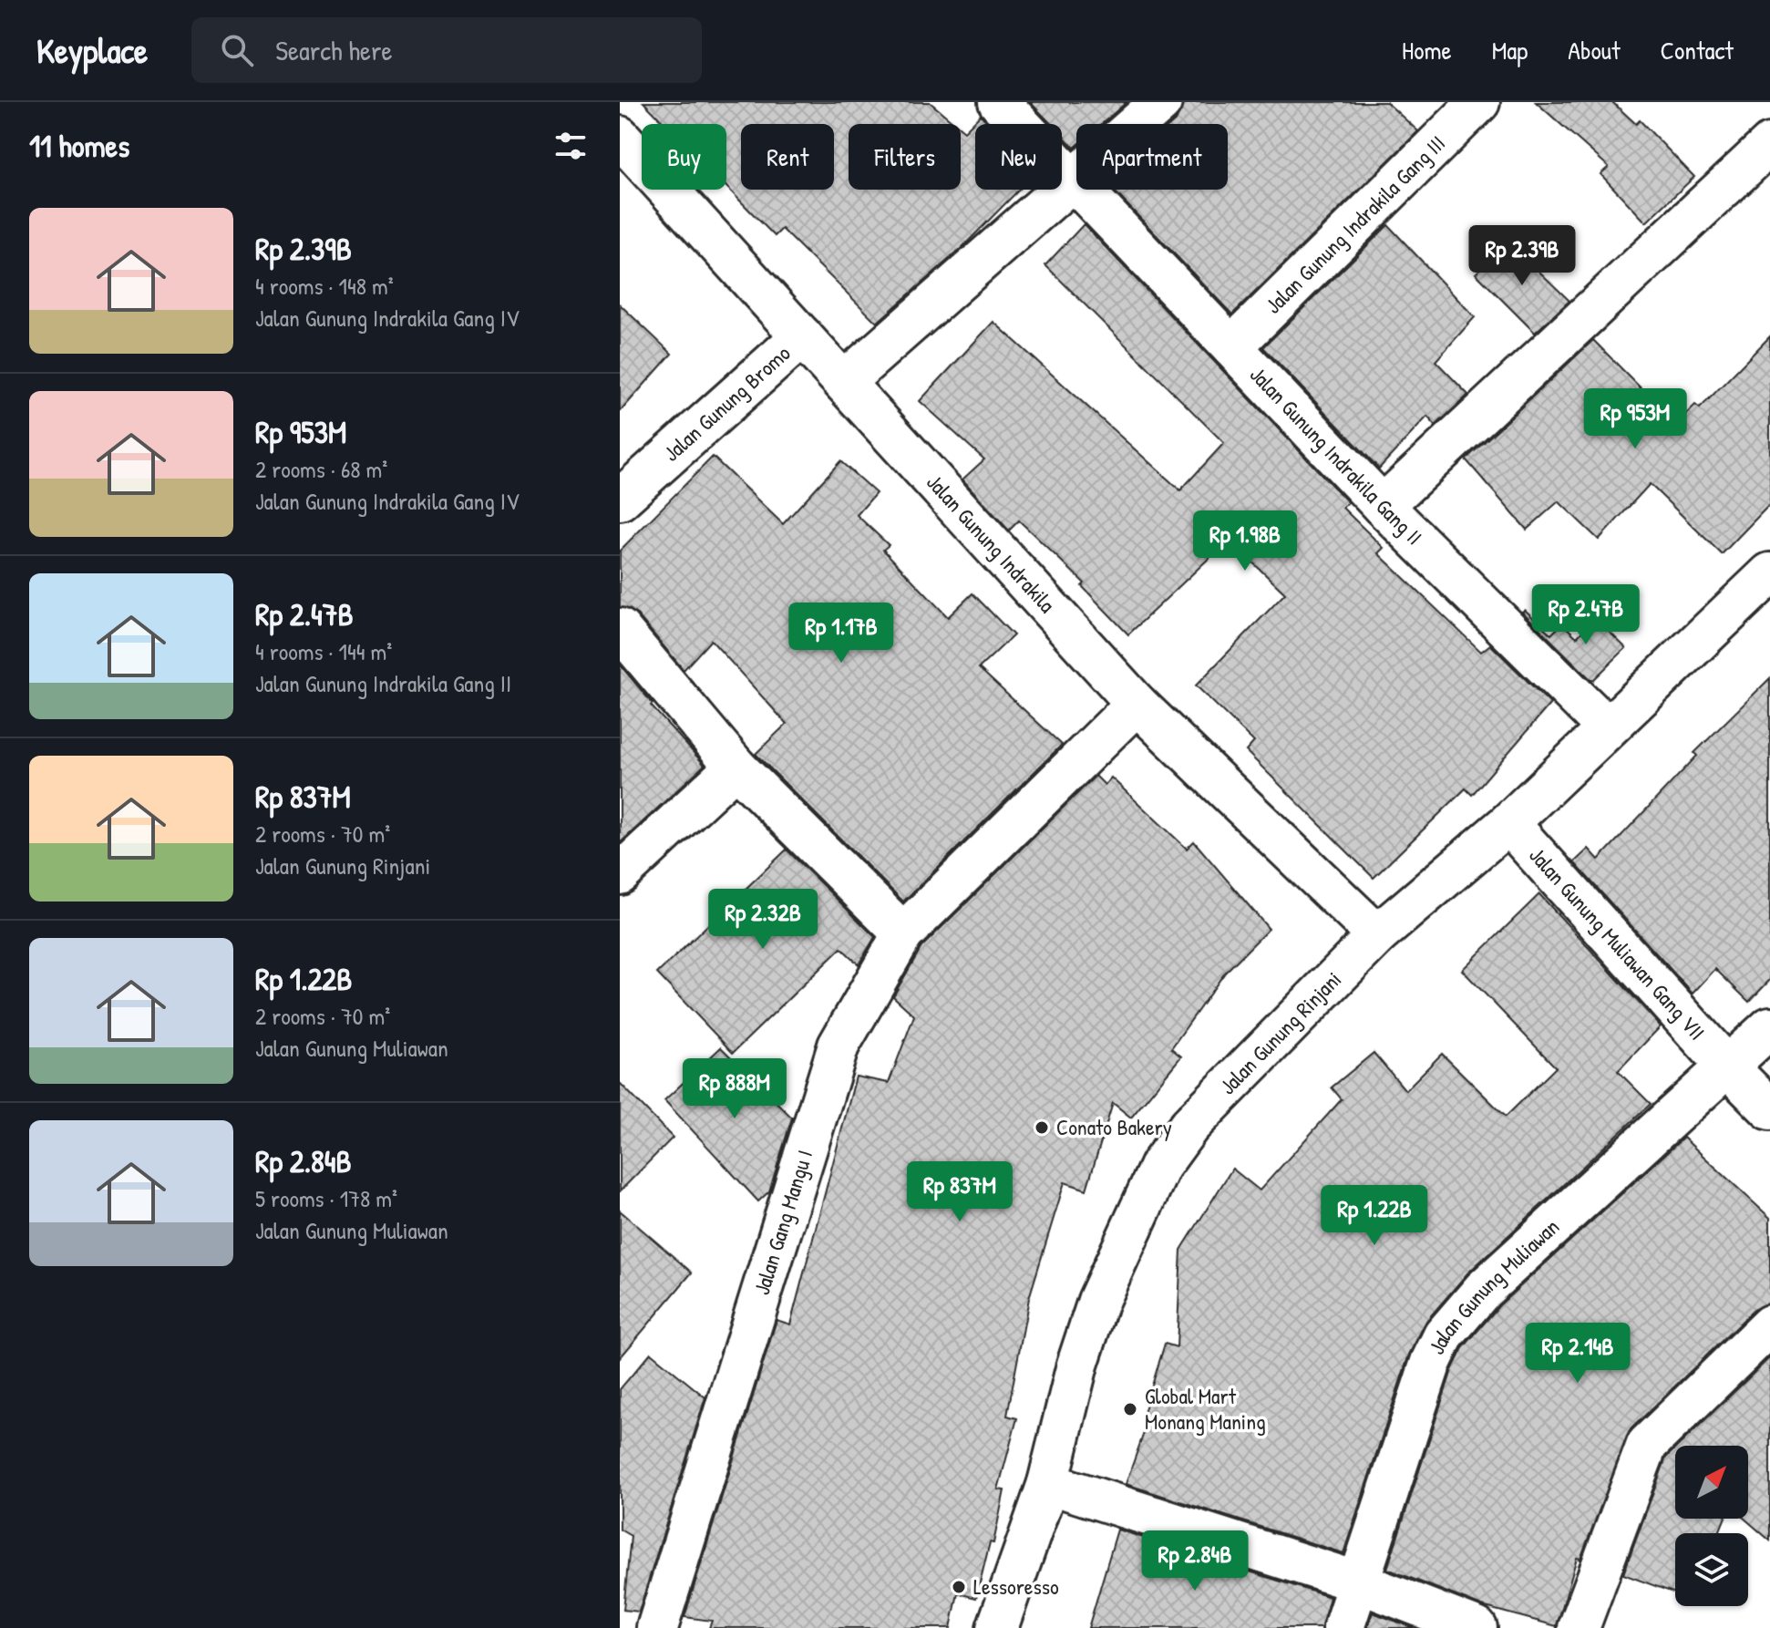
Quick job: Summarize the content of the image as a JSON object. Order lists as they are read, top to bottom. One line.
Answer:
{"streets":{"street":["Jalan Gunung Indrakila Gang III","Jalan Gunung Bromo","Jalan Gunung Indrakila Gang II","Jalan Gunung Indrakila","Jalan Gunung Muliawan Gang VII","Jalan Gunung Rinjani","Jalan Gang Mangu I","Jalan Gunung Muliawan"]},"crossings":[["Jalan Gunung Indrakila Gang III","Jalan Gunung Indrakila Gang II"],["Jalan Gunung Bromo","Jalan Gunung Indrakila"],["Jalan Gunung Indrakila Gang II","Jalan Gunung Rinjani"],["Jalan Gunung Indrakila","Jalan Gunung Rinjani"],["Jalan Gunung Indrakila","Jalan Gang Mangu I"],["Jalan Gunung Muliawan Gang VII","Jalan Gunung Rinjani"],["Jalan Gunung Muliawan Gang VII","Jalan Gunung Muliawan"]],"places":["Conato Bakery","Global Mart Monang Maning","Lessoresso"],"north":"top right","page":{"header":"Keyplace","search":"Search here","nav":["Home","Map","About","Contact"],"heading":"11 homes","chip":["Buy","Rent","Filters","New","Apartment"],"list":[{"name":"Rp 2.39B","note":"4 rooms · 148 m² · Jalan Gunung Indrakila Gang IV"},{"name":"Rp 953M","note":"2 rooms · 68 m² · Jalan Gunung Indrakila Gang IV"},{"name":"Rp 2.47B","note":"4 rooms · 144 m² · Jalan Gunung Indrakila Gang II"},{"name":"Rp 837M","note":"2 rooms · 70 m² · Jalan Gunung Rinjani"},{"name":"Rp 1.22B","note":"2 rooms · 70 m² · Jalan Gunung Muliawan"},{"name":"Rp 2.84B","note":"5 rooms · 178 m² · Jalan Gunung Muliawan"}],"price":["Rp 2.39B","Rp 953M","Rp 1.98B","Rp 2.47B","Rp 1.17B","Rp 2.32B","Rp 888M","Rp 837M","Rp 1.22B","Rp 2.14B","Rp 2.84B"]}}
